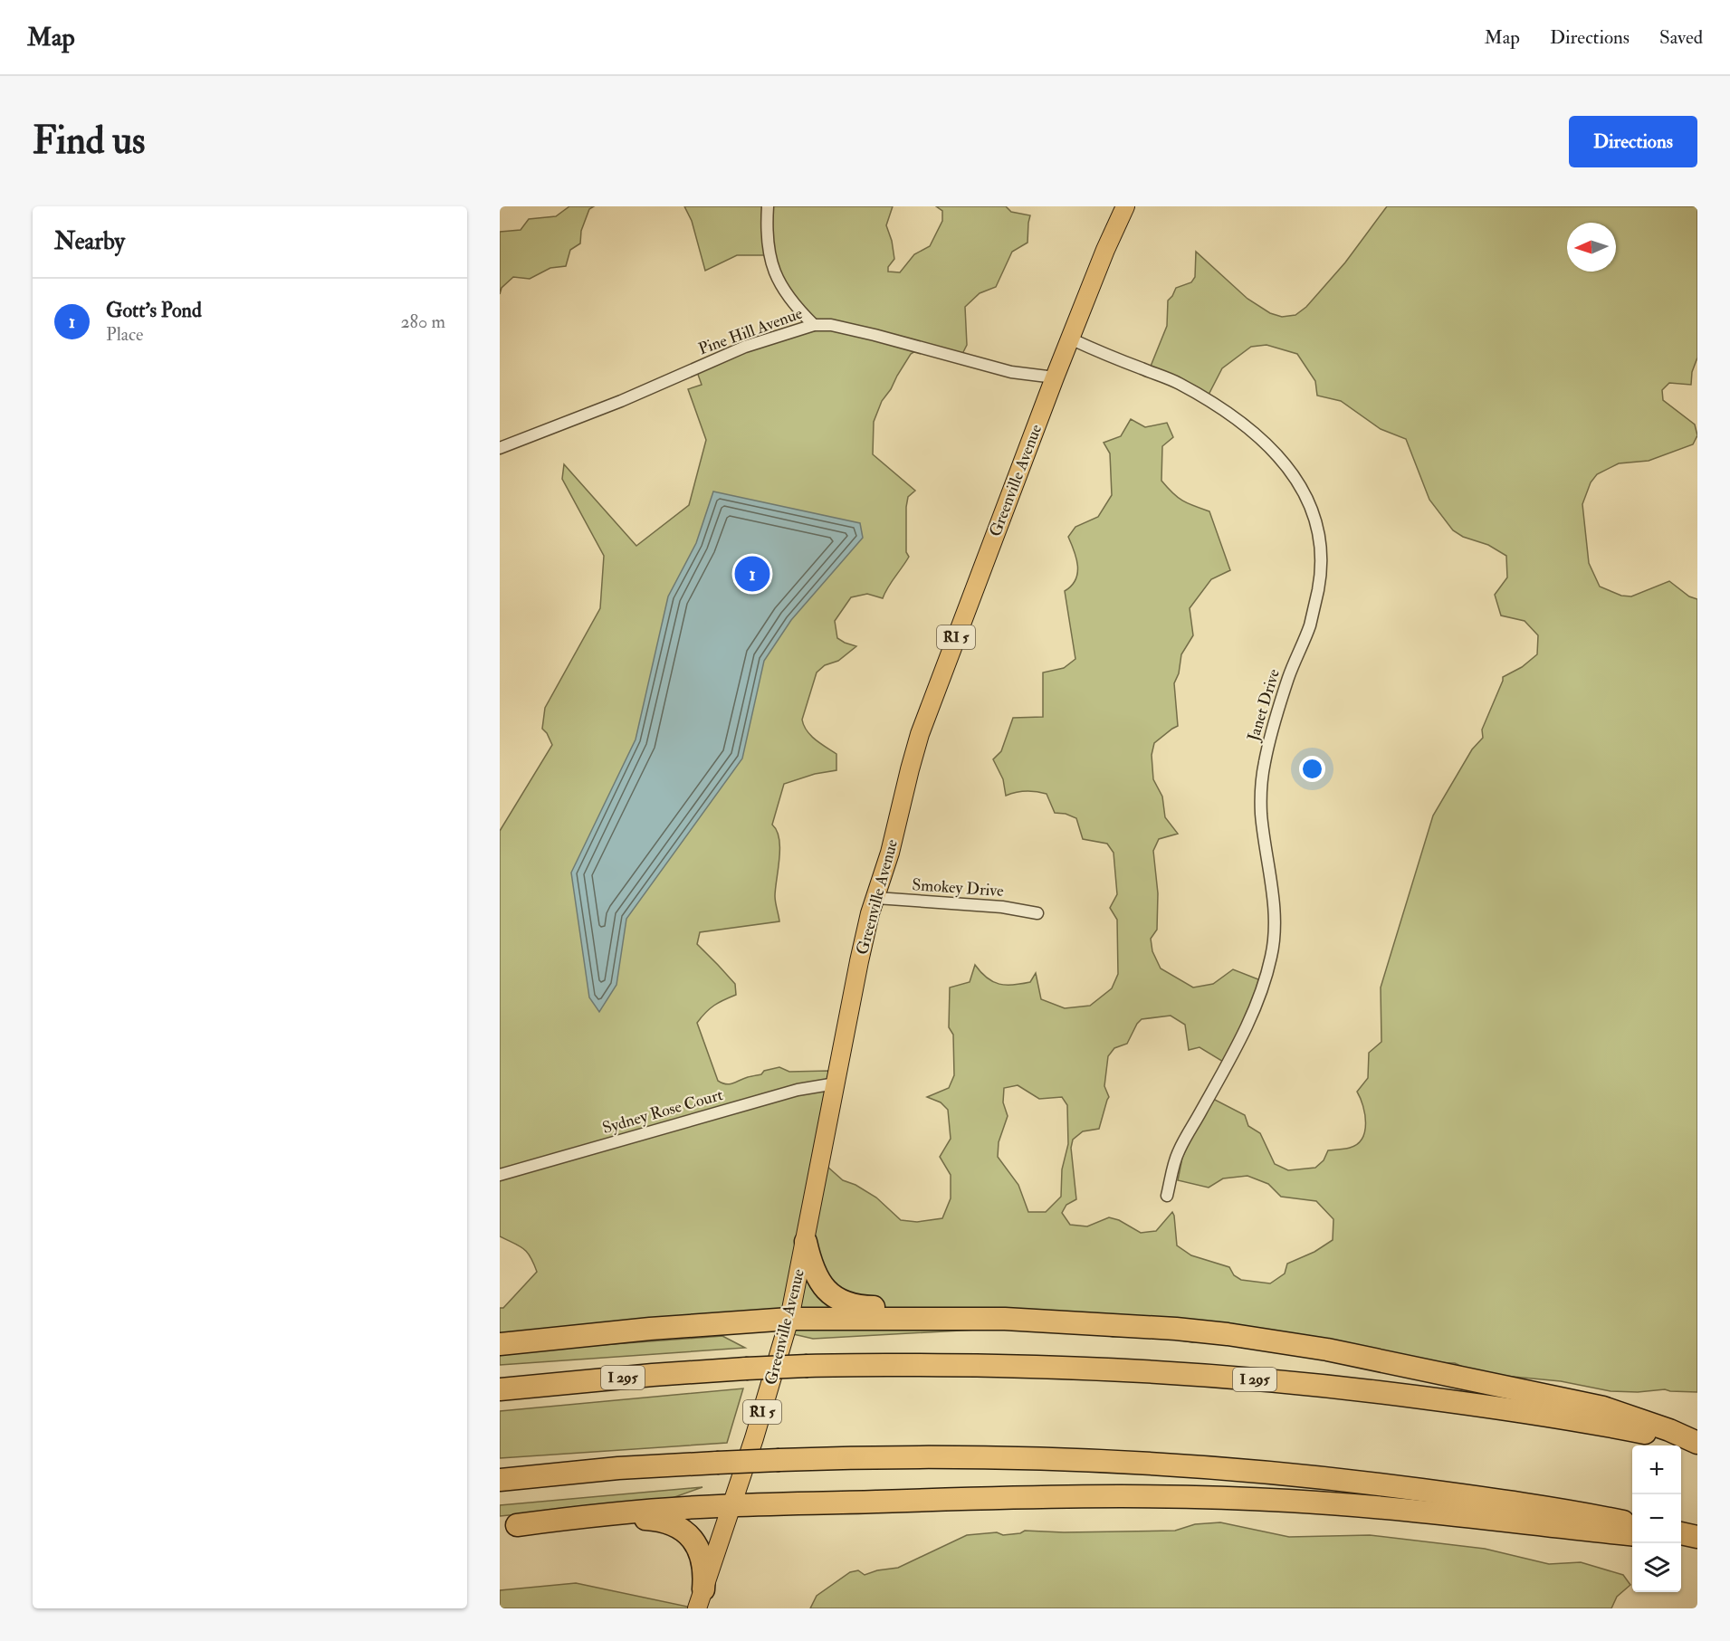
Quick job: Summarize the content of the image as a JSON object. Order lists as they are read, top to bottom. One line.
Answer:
{"streets":{"highway":["I 295"],"main road":["Greenville Avenue","RI 5"],"street":["Pine Hill Avenue","Janet Drive","Smokey Drive","Sydney Rose Court"]},"crossings":[["Pine Hill Avenue","Greenville Avenue"],["Greenville Avenue","Janet Drive"],["Greenville Avenue","Smokey Drive"],["Greenville Avenue","Sydney Rose Court"]],"north":"left","page":{"header":"Map","nav":["Map","Directions","Saved"],"buttons":"Directions","title":"Find us","heading":"Nearby","list":[{"mark":"1","name":"Gott's Pond","note":"Place","value":"280 m"}],"pins":"1","map_buttons":["+","−"]}}
